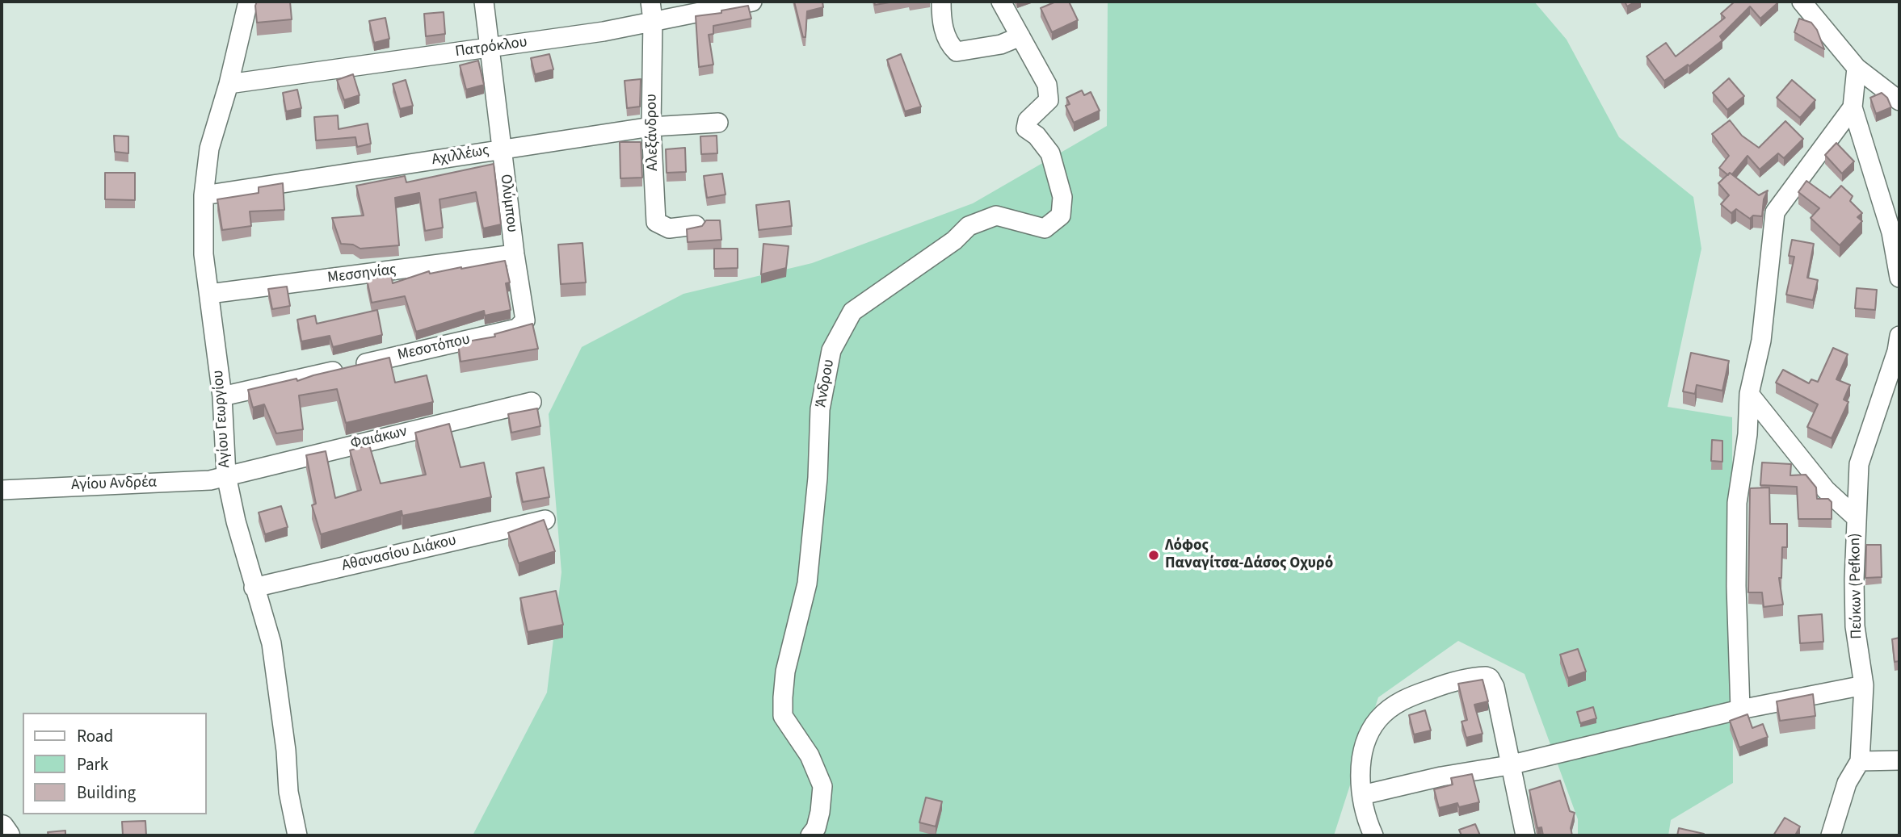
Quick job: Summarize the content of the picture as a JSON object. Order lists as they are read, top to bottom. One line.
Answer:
{"streets":{"street":["Πατρόκλου","Αλεξάνδρου","Αχιλλέως","Ολύμπου","Μεσσηνίας","Μεσοτόπου","Άνδρου","Αγίου Γεωργίου","Φαιάκων","Αγίου Ανδρέα","Αθανασίου Διάκου","Πεύκων (Pefkon)"]},"crossings":[["Πατρόκλου","Αλεξάνδρου"],["Πατρόκλου","Ολύμπου"],["Πατρόκλου","Αγίου Γεωργίου"],["Αλεξάνδρου","Αχιλλέως"],["Αχιλλέως","Ολύμπου"],["Αχιλλέως","Αγίου Γεωργίου"],["Ολύμπου","Μεσσηνίας"],["Ολύμπου","Μεσοτόπου"],["Μεσσηνίας","Αγίου Γεωργίου"],["Μεσοτόπου","Αγίου Γεωργίου"],["Αγίου Γεωργίου","Φαιάκων"],["Αγίου Γεωργίου","Αγίου Ανδρέα"],["Αγίου Γεωργίου","Αθανασίου Διάκου"],["Φαιάκων","Αγίου Ανδρέα"]],"places":["Λόφος Παναγίτσα-Δάσος Οχυρό"],"legend":["Road","Park","Building"]}
